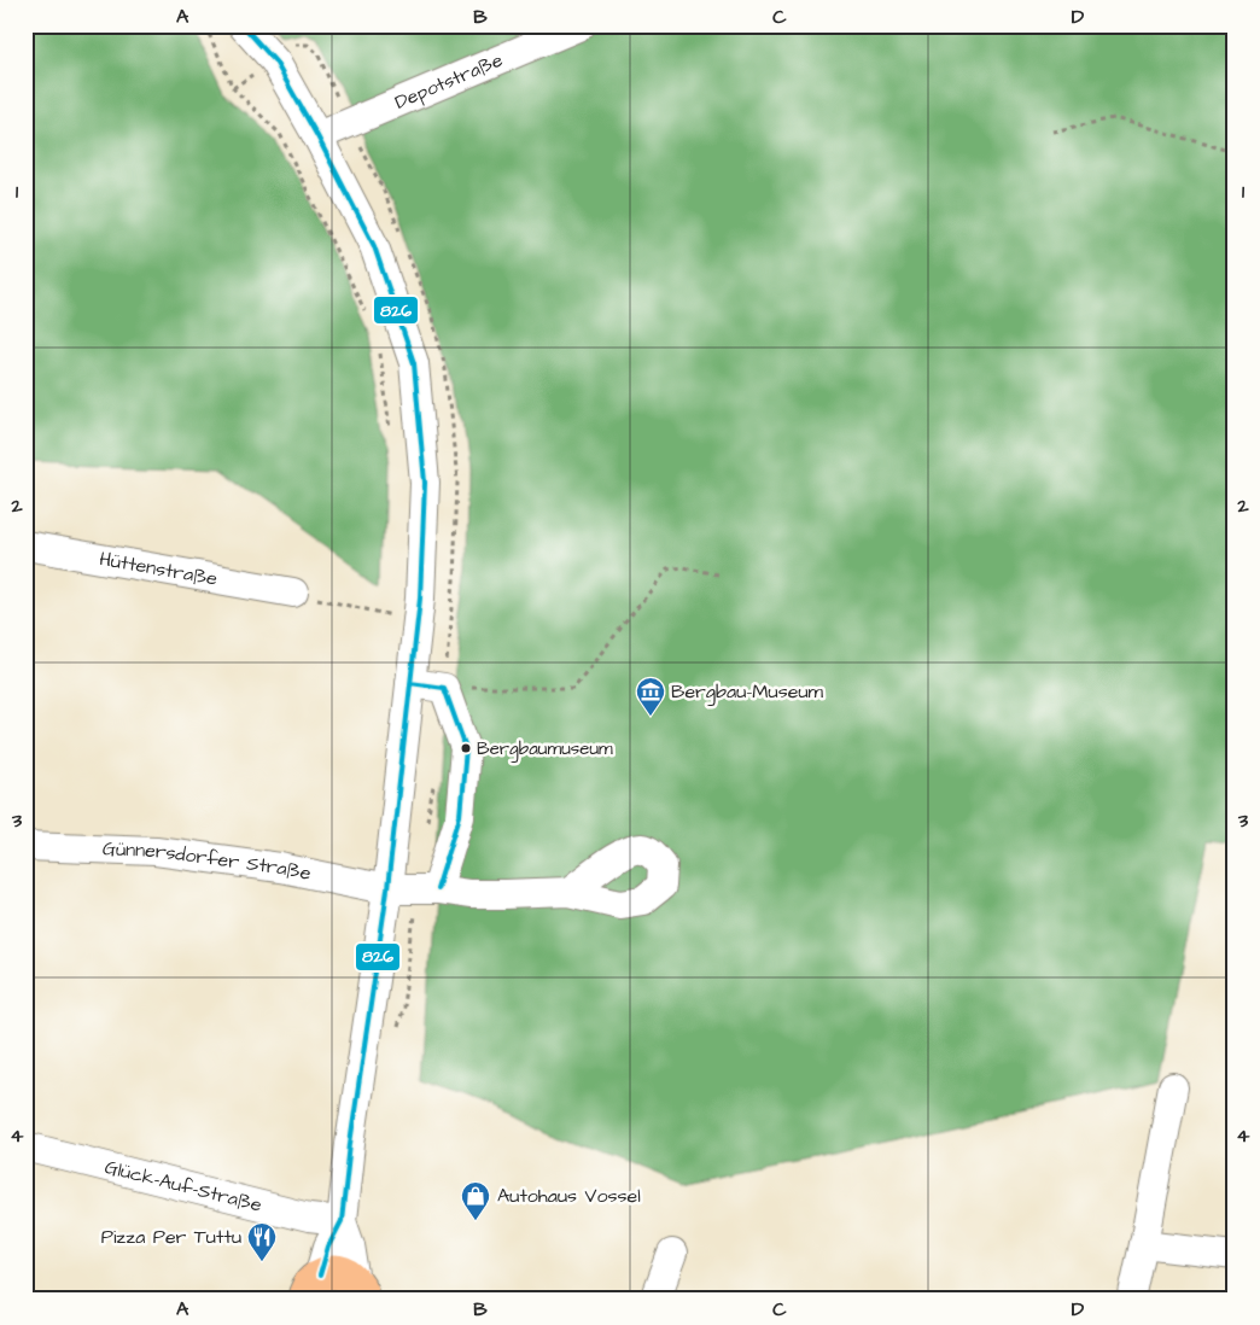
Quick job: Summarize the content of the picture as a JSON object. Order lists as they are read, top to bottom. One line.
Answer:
{"streets":{"street":["Depotstraße","Hüttenstraße","Günnersdorfer Straße","Glück-Auf-Straße"]},"places":{"museum":["Bergbau-Museum"],"other":["Bergbaumuseum"],"shop":["Autohaus Vossel"],"restaurant":["Pizza Per Tuttu"]},"lines":["transit line 826"],"grid":{"columns":["A","B","C","D"],"rows":["1","2","3","4"]}}
